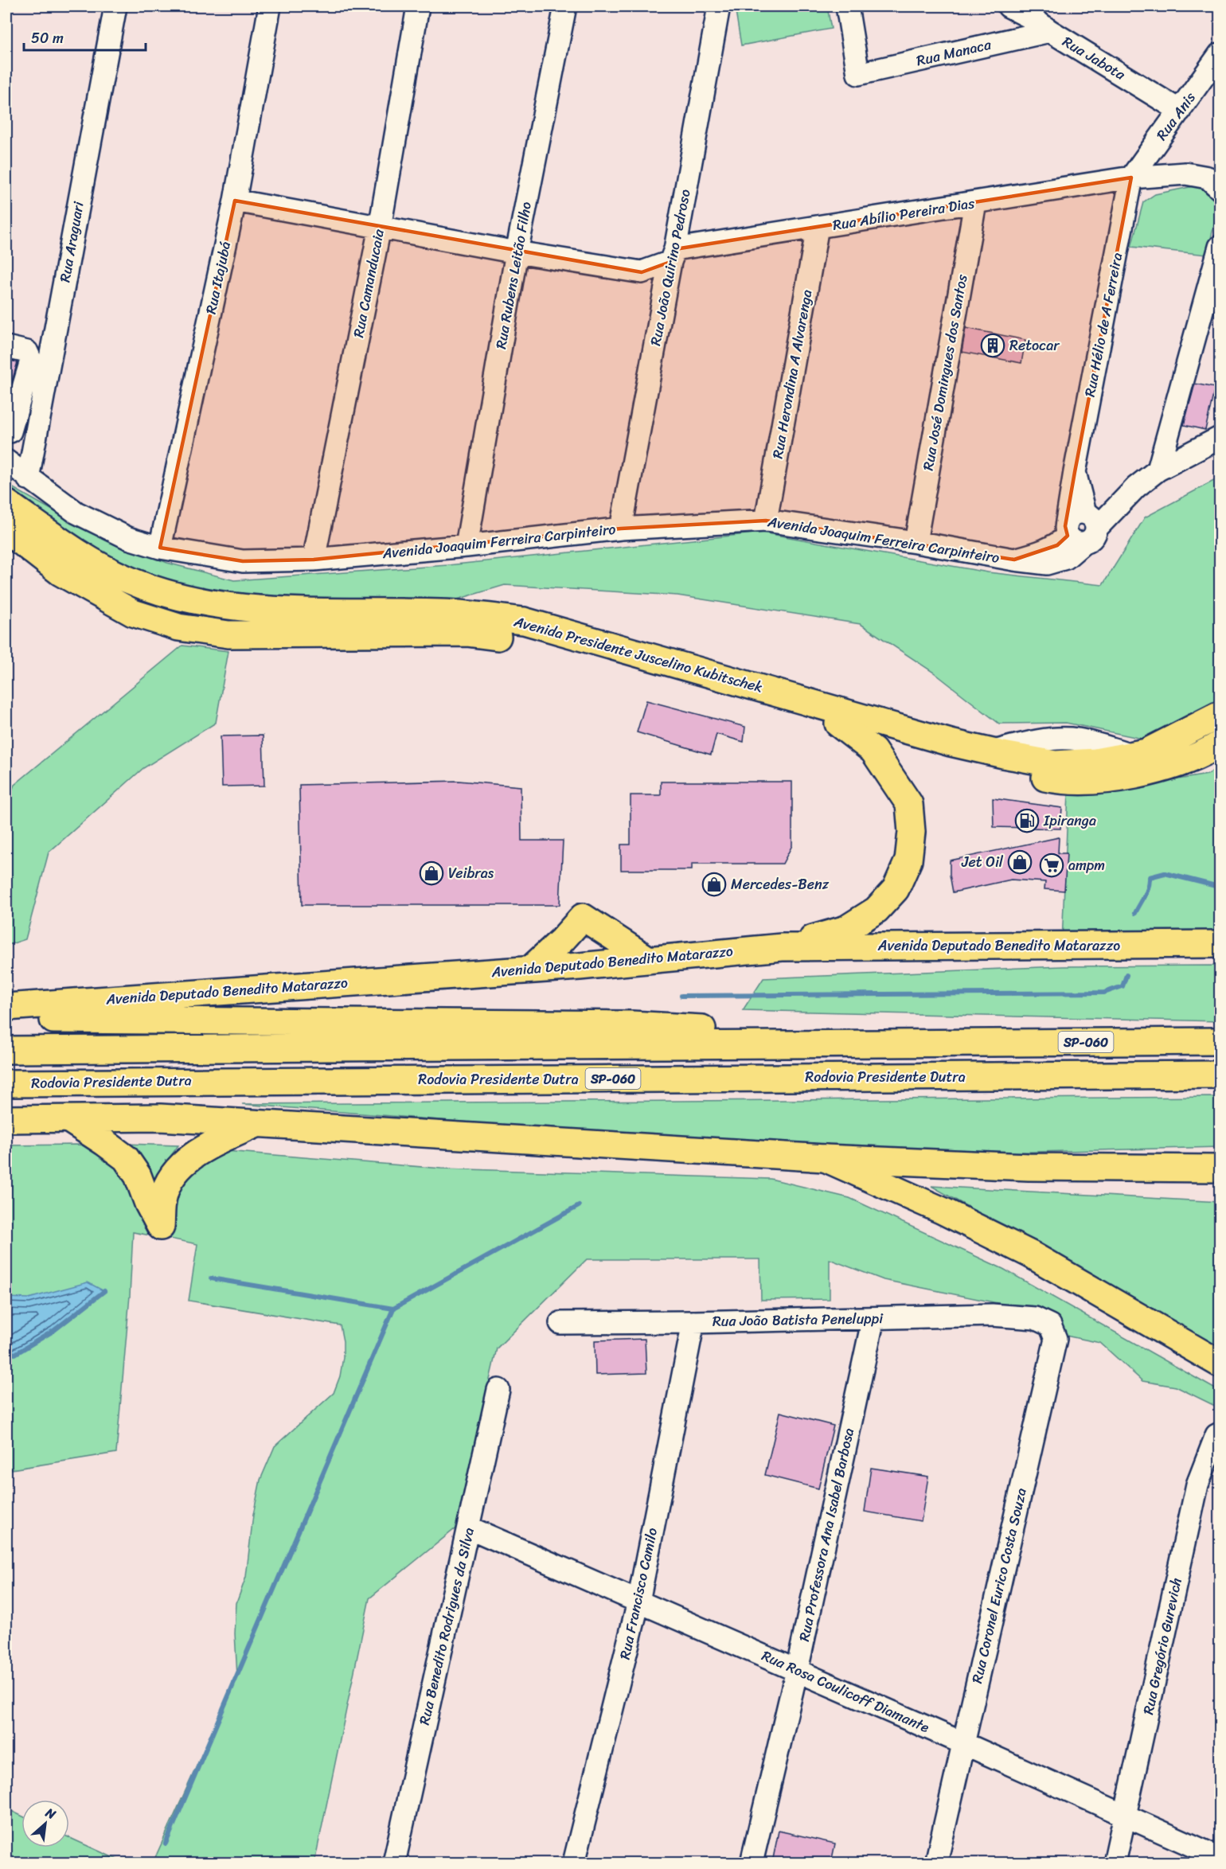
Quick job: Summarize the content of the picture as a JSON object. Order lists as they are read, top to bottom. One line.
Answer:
{"streets":{"main road":["Avenida Presidente Juscelino Kubitschek","Avenida Deputado Benedito Matarazzo","SP-060","Rodovia Presidente Dutra"],"street":["Rua Manaca","Rua Jabota","Rua Anis","Rua Abílio Pereira Dias","Rua Araguari","Rua João Quirino Pedroso","Rua Rubens Leitão Filho","Rua Itajubá","Rua Camanducaia","Rua Hélio de A Ferreira","Rua José Domingues dos Santos","Rua Herondina A Alvarenga","Avenida Joaquim Ferreira Carpinteiro","Rua João Batista Peneluppi","Rua Professora Ana Isabel Barbosa","Rua Coronel Eurico Costa Souza","Rua Francisco Camilo","Rua Benedito Rodrigues da Silva","Rua Gregório Gurevich","Rua Rosa Coulicoff Diamante"]},"crossings":[["Rua Manaca","Rua Jabota"],["Rua Jabota","Rua Anis"],["Rua Anis","Rua Abílio Pereira Dias"],["Rua Anis","Rua Hélio de A Ferreira"],["Rua Abílio Pereira Dias","Rua João Quirino Pedroso"],["Rua Abílio Pereira Dias","Rua Rubens Leitão Filho"],["Rua Abílio Pereira Dias","Rua Itajubá"],["Rua Abílio Pereira Dias","Rua Camanducaia"],["Rua Abílio Pereira Dias","Rua Hélio de A Ferreira"],["Rua Abílio Pereira Dias","Rua José Domingues dos Santos"],["Rua Abílio Pereira Dias","Rua Herondina A Alvarenga"],["Rua Araguari","Avenida Joaquim Ferreira Carpinteiro"],["Rua João Quirino Pedroso","Avenida Joaquim Ferreira Carpinteiro"],["Rua Rubens Leitão Filho","Avenida Joaquim Ferreira Carpinteiro"],["Rua Itajubá","Avenida Joaquim Ferreira Carpinteiro"],["Rua Camanducaia","Avenida Joaquim Ferreira Carpinteiro"],["Rua Hélio de A Ferreira","Avenida Joaquim Ferreira Carpinteiro"],["Rua José Domingues dos Santos","Avenida Joaquim Ferreira Carpinteiro"],["Rua Herondina A Alvarenga","Avenida Joaquim Ferreira Carpinteiro"],["Rua João Batista Peneluppi","Rua Professora Ana Isabel Barbosa"],["Rua João Batista Peneluppi","Rua Coronel Eurico Costa Souza"],["Rua João Batista Peneluppi","Rua Francisco Camilo"],["Rua Professora Ana Isabel Barbosa","Rua Rosa Coulicoff Diamante"],["Rua Coronel Eurico Costa Souza","Rua Rosa Coulicoff Diamante"],["Rua Francisco Camilo","Rua Rosa Coulicoff Diamante"],["Rua Benedito Rodrigues da Silva","Rua Rosa Coulicoff Diamante"],["Rua Gregório Gurevich","Rua Rosa Coulicoff Diamante"]],"places":{"building":["Retocar"],"fuel station":["Ipiranga"],"shop":["Jet Oil","Veibras","Mercedes-Benz"],"supermarket":["ampm"]},"scale_bar":"50 m","north":"top right"}
